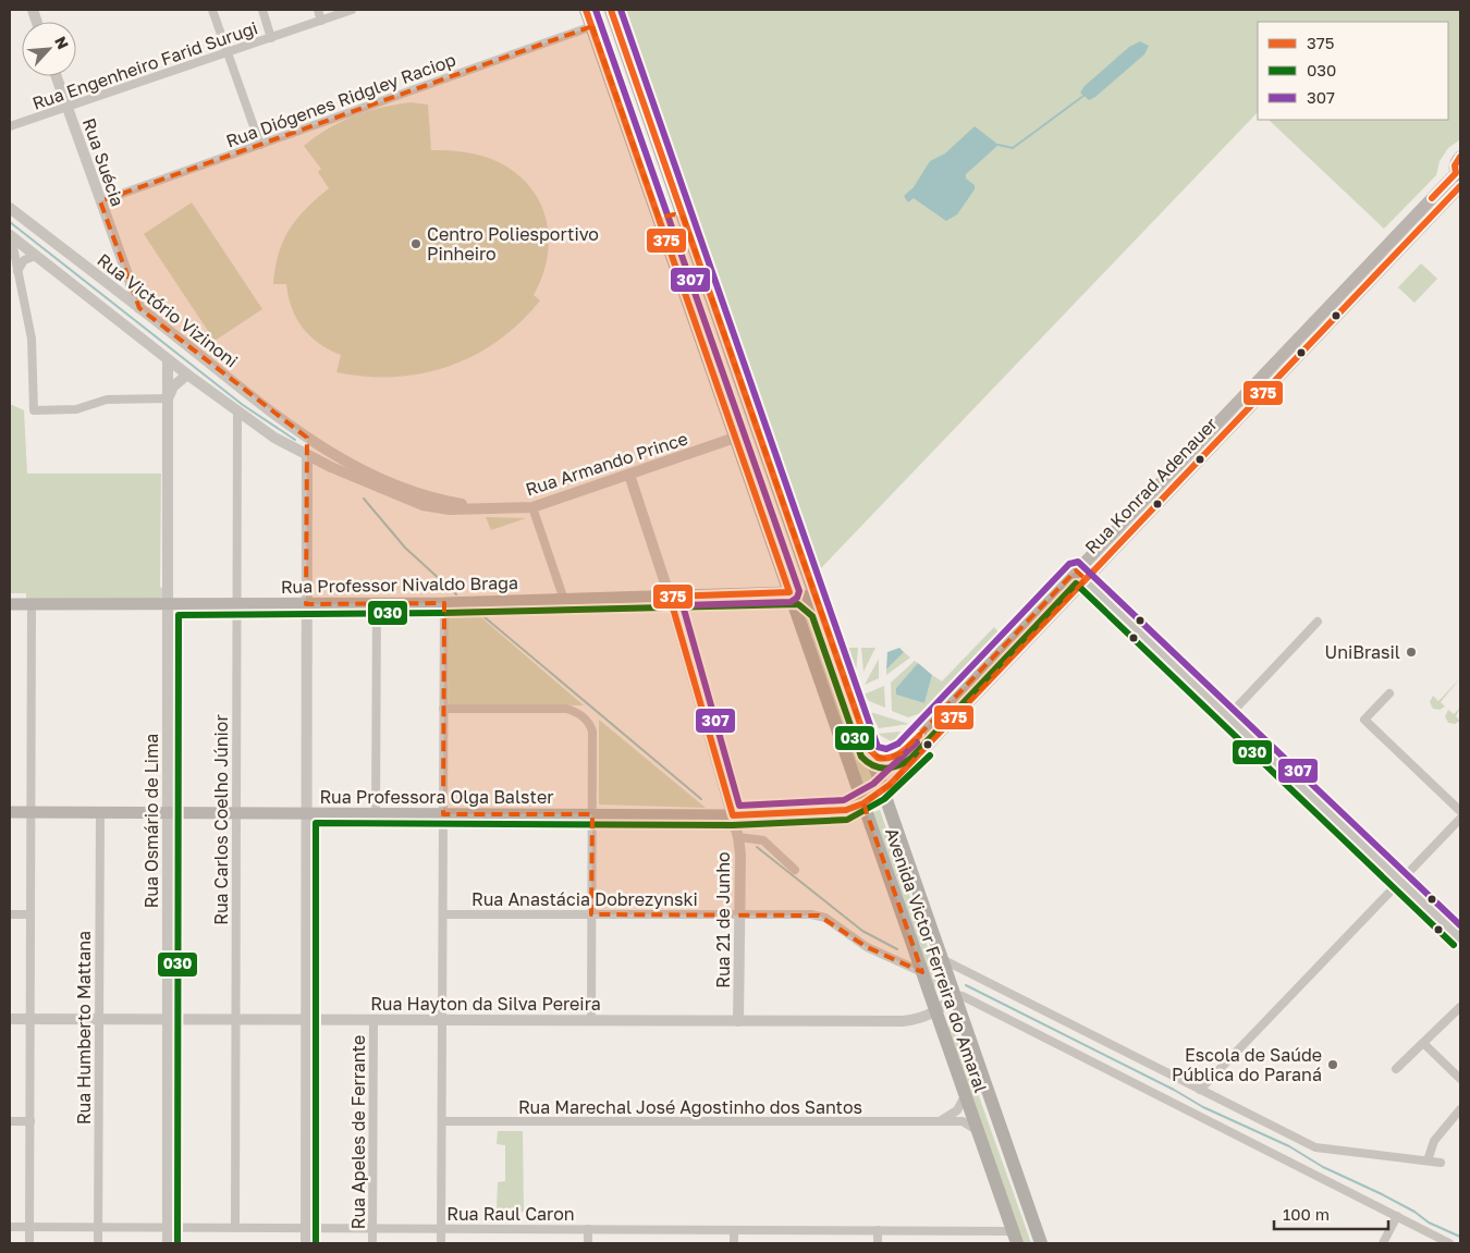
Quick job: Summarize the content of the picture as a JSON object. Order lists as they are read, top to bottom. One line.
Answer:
{"streets":{"highway":["Avenida Victor Ferreira do Amaral"],"main road":["Rua Konrad Adenauer","Rua Professor Nivaldo Braga","Rua Professora Olga Balster"],"street":["Rua Engenheiro Farid Surugi","Rua Diógenes Ridgley Raciop","Rua Suécia","Rua Victório Vizinoni","Rua Armando Prince","Rua Carlos Coelho Júnior","Rua Osmário de Lima","Rua Anastácia Dobrezynski","Rua 21 de Junho","Rua Hayton da Silva Pereira","Rua Humberto Mattana","Rua Marechal José Agostinho dos Santos","Rua Apeles de Ferrante","Rua Raul Caron"]},"crossings":[["Rua Engenheiro Farid Surugi","Rua Suécia"],["Rua Diógenes Ridgley Raciop","Rua Suécia"],["Rua Diógenes Ridgley Raciop","Avenida Victor Ferreira do Amaral"],["Rua Suécia","Rua Victório Vizinoni"],["Rua Victório Vizinoni","Rua Armando Prince"],["Rua Armando Prince","Rua 21 de Junho"],["Rua Armando Prince","Avenida Victor Ferreira do Amaral"],["Rua Konrad Adenauer","Rua Professora Olga Balster"],["Rua Konrad Adenauer","Avenida Victor Ferreira do Amaral"],["Rua Professor Nivaldo Braga","Rua Carlos Coelho Júnior"],["Rua Professor Nivaldo Braga","Rua Osmário de Lima"],["Rua Professor Nivaldo Braga","Rua 21 de Junho"],["Rua Professor Nivaldo Braga","Avenida Victor Ferreira do Amaral"],["Rua Professora Olga Balster","Rua Carlos Coelho Júnior"],["Rua Professora Olga Balster","Rua Osmário de Lima"],["Rua Professora Olga Balster","Rua 21 de Junho"],["Rua Professora Olga Balster","Avenida Victor Ferreira do Amaral"],["Rua Professora Olga Balster","Rua Humberto Mattana"],["Rua Carlos Coelho Júnior","Rua Hayton da Silva Pereira"],["Rua Carlos Coelho Júnior","Rua Raul Caron"],["Rua Osmário de Lima","Rua Hayton da Silva Pereira"],["Rua Osmário de Lima","Rua Raul Caron"],["Rua Anastácia Dobrezynski","Rua 21 de Junho"],["Rua Anastácia Dobrezynski","Avenida Victor Ferreira do Amaral"],["Rua 21 de Junho","Rua Hayton da Silva Pereira"],["Avenida Victor Ferreira do Amaral","Rua Hayton da Silva Pereira"],["Avenida Victor Ferreira do Amaral","Rua Marechal José Agostinho dos Santos"],["Avenida Victor Ferreira do Amaral","Rua Raul Caron"],["Rua Hayton da Silva Pereira","Rua Humberto Mattana"],["Rua Hayton da Silva Pereira","Rua Apeles de Ferrante"],["Rua Humberto Mattana","Rua Raul Caron"],["Rua Apeles de Ferrante","Rua Raul Caron"]],"places":["Centro Poliesportivo Pinheiro","UniBrasil","Escola de Saúde Pública do Paraná"],"lines":["transit line 375","transit line 307","transit line 030"],"legend":["375","030","307"],"scale_bar":"100 m","north":"top right"}
